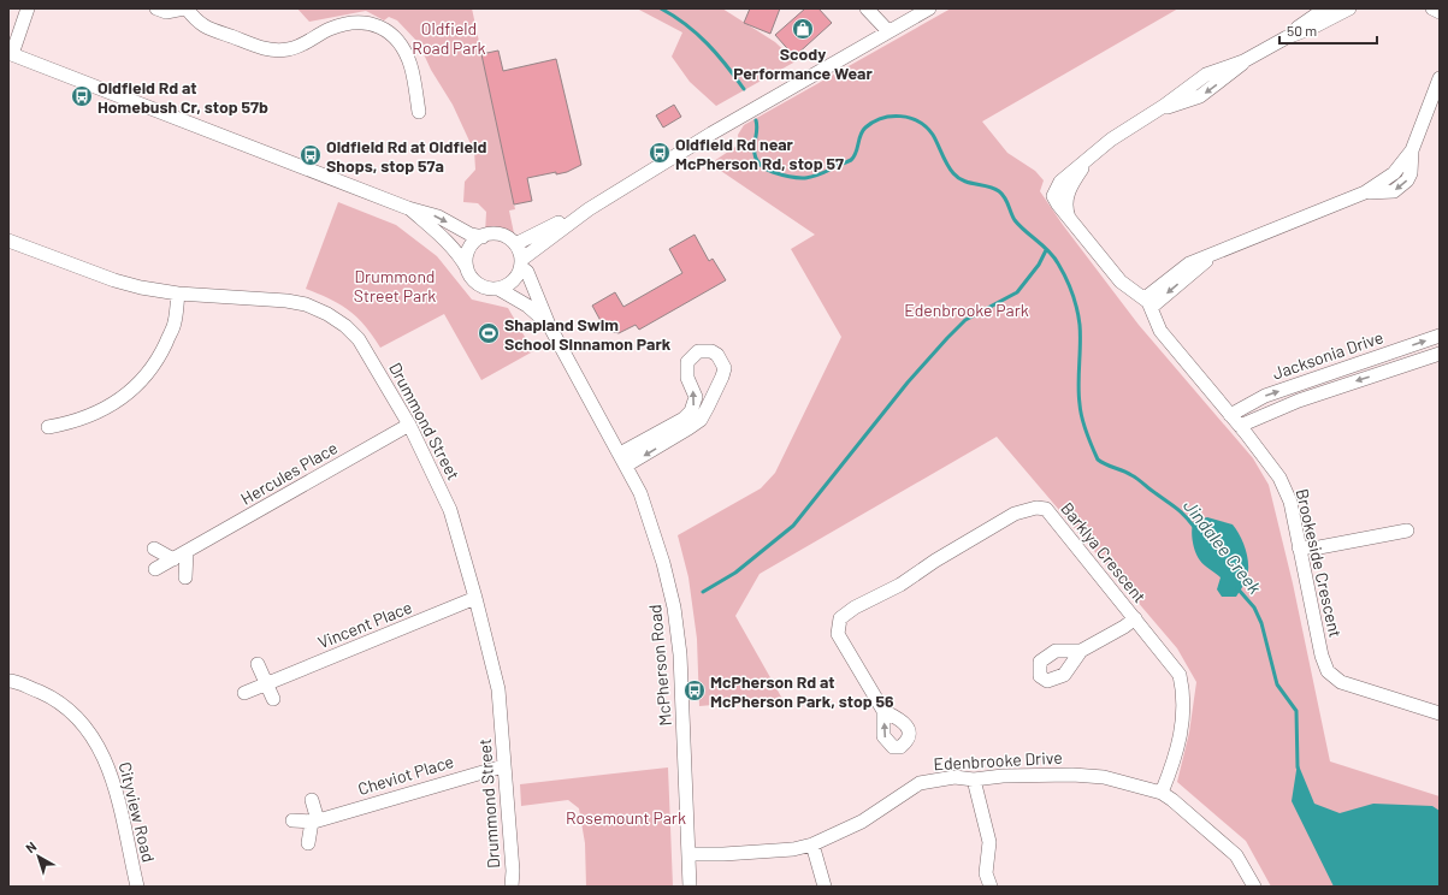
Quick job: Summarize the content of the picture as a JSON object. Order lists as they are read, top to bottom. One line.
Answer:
{"streets":{"street":["Jacksonia Drive","Drummond Street","Hercules Place","Barklya Crescent","Brookeside Crescent","Vincent Place","McPherson Road","Edenbrooke Drive","Cheviot Place","Cityview Road"]},"crossings":[["Jacksonia Drive","Brookeside Crescent"],["Drummond Street","Hercules Place"],["Drummond Street","Vincent Place"],["Drummond Street","Cheviot Place"],["Barklya Crescent","Edenbrooke Drive"],["McPherson Road","Edenbrooke Drive"]],"water":["Jindalee Creek"],"parks":["Oldfield Road Park","Drummond Street Park","Edenbrooke Park","Rosemount Park"],"places":{"shop":["Scody Performance Wear"],"bus stop":["Oldfield Rd at Homebush Cr, stop 57b","Oldfield Rd near McPherson Rd, stop 57","Oldfield Rd at Oldfield Shops, stop 57a","McPherson Rd at McPherson Park, stop 56"],"sports":["Shapland Swim School Sinnamon Park"]},"scale_bar":"50 m","north":"top left"}
